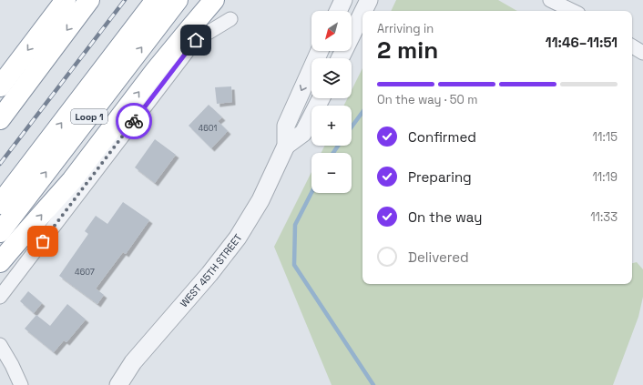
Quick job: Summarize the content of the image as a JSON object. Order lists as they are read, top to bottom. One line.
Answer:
{"streets":{"highway":["Loop 1"],"street":["WEST 45TH STREET"]},"house_numbers":["4601","4607"],"north":"bottom left","page":{"map_buttons":["+","−"],"heading":["2 min","Arriving in","11:46–11:51"],"bar":"On the way · 50 m","list":[["Confirmed","11:15"],["Preparing","11:19"],["On the way","11:33"],"Delivered"]}}
